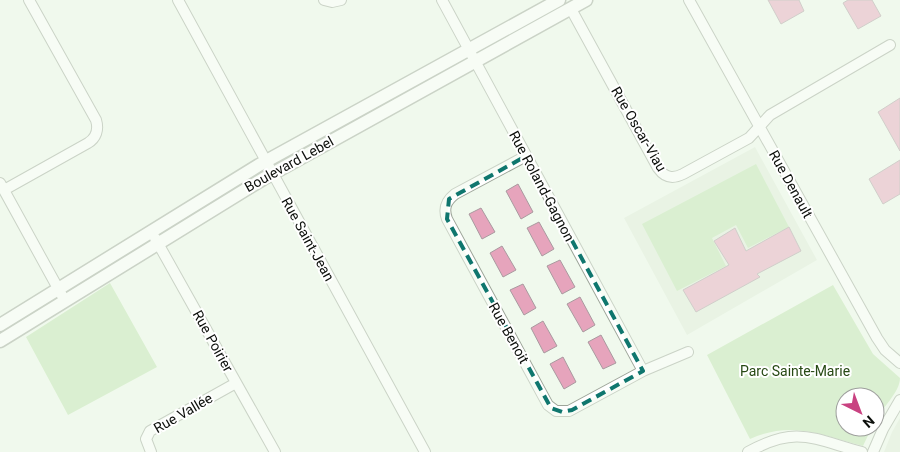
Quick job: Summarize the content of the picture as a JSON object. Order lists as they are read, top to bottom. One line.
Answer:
{"streets":{"street":["Rue Oscar-Viau","Boulevard Lebel","Rue Denault","Rue Roland-Gagnon","Rue Saint-Jean","Rue Benoit","Rue Poirier","Rue Vallée"]},"crossings":[["Rue Oscar-Viau","Boulevard Lebel"],["Rue Oscar-Viau","Rue Denault"],["Boulevard Lebel","Rue Roland-Gagnon"],["Boulevard Lebel","Rue Saint-Jean"],["Boulevard Lebel","Rue Poirier"],["Rue Roland-Gagnon","Rue Benoit"],["Rue Poirier","Rue Vallée"]],"parks":["Parc Sainte-Marie"],"north":"bottom right"}
